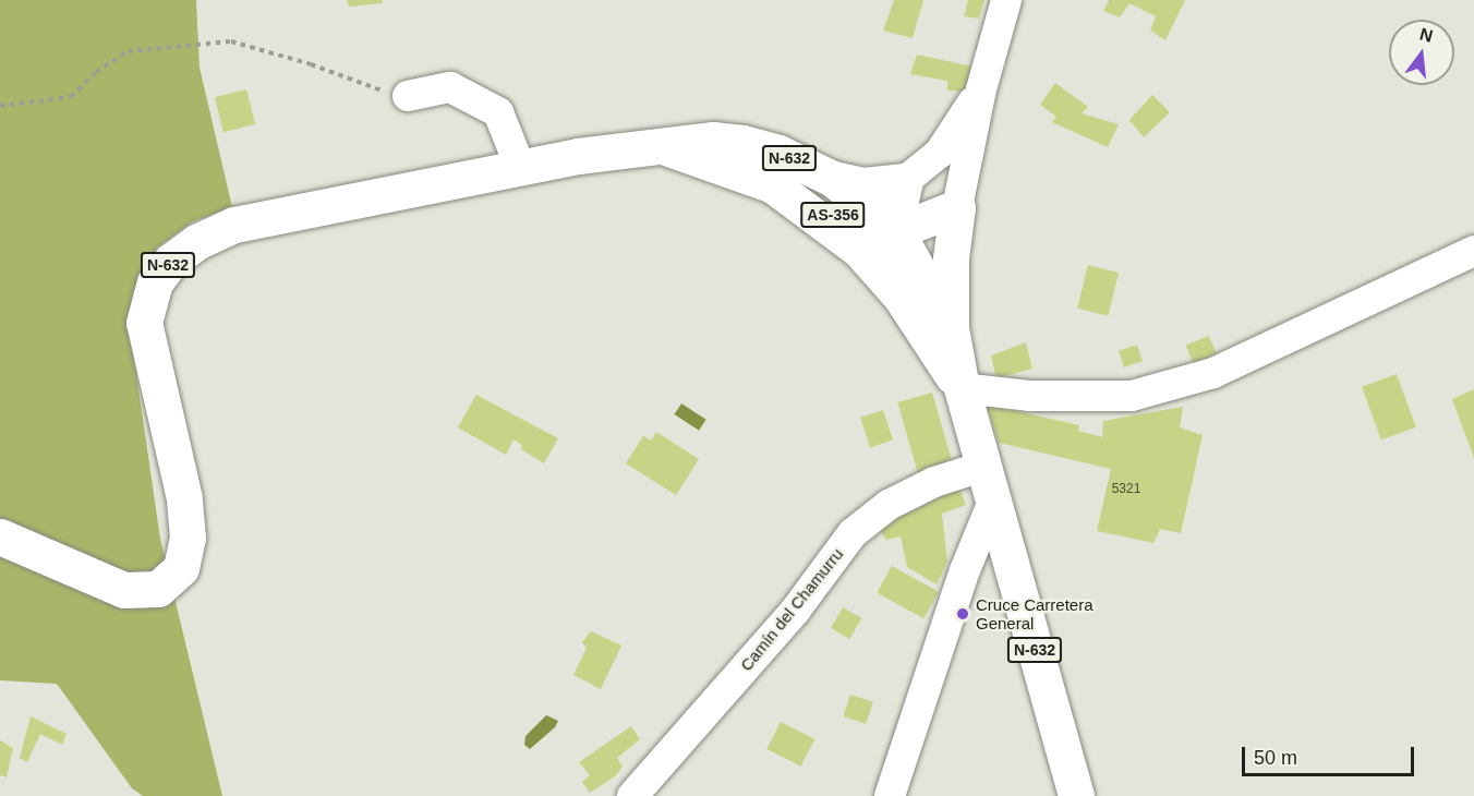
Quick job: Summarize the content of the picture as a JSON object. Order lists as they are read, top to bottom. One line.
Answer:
{"streets":{"highway":["N-632","AS-356"],"street":["Camín del Chamurru"]},"crossings":[["N-632","AS-356"],["N-632","Camín del Chamurru"]],"places":["Cruce Carretera General"],"house_numbers":["5321"],"scale_bar":"50 m","north":"top"}
